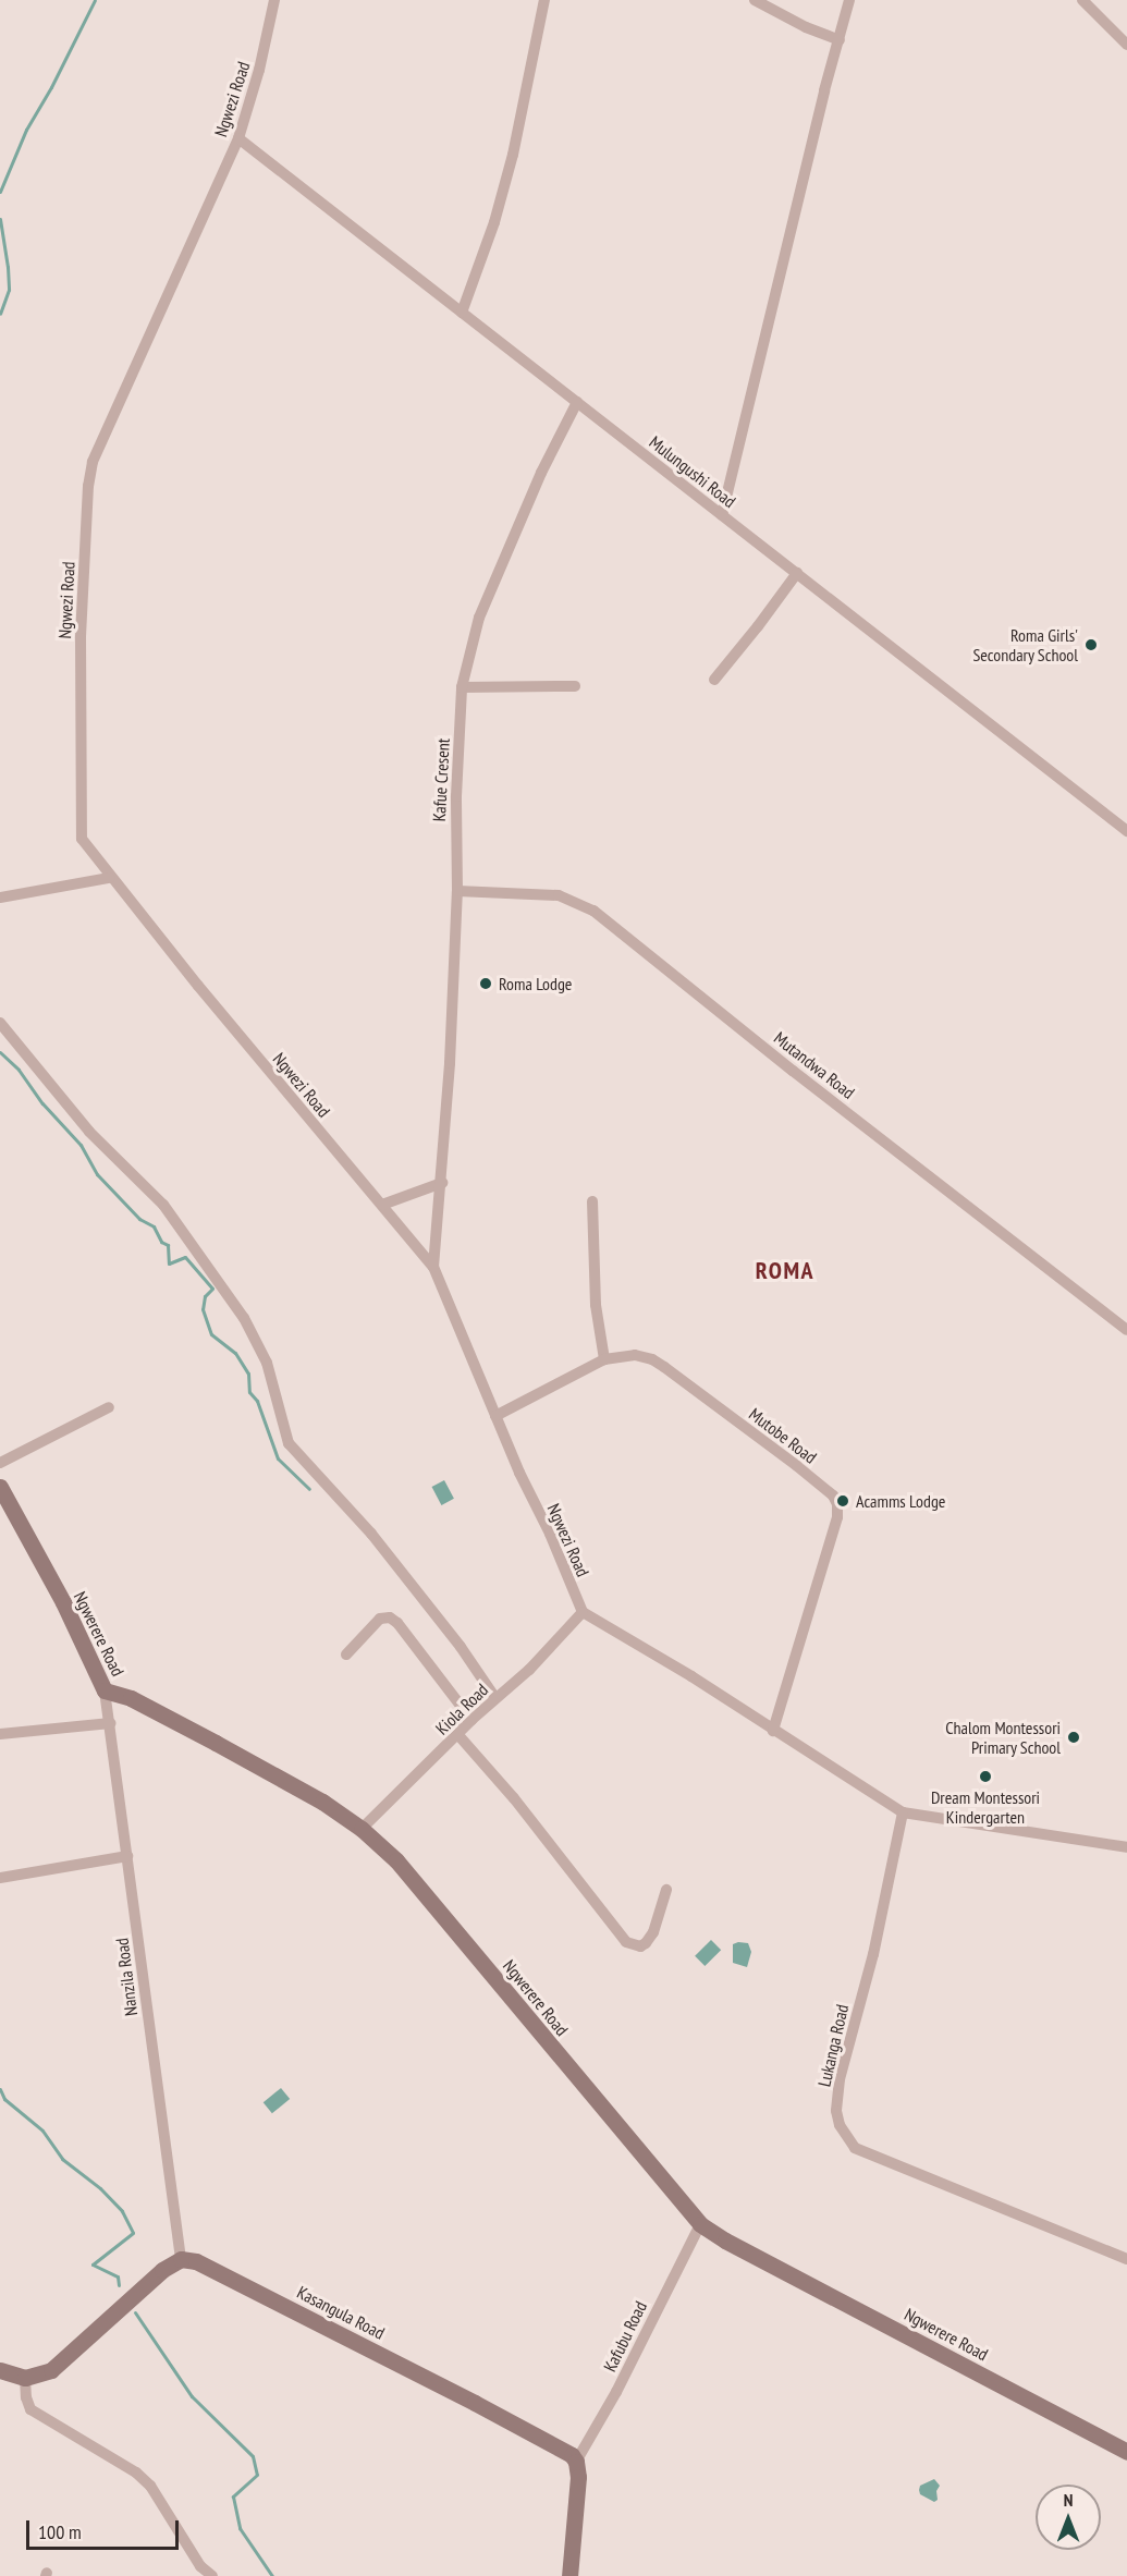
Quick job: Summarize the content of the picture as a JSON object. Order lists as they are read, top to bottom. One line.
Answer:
{"streets":{"street":["Ngwezi Road","Mulungushi Road","Kafue Cresent","Mutandwa Road","Mutobe Road","Ngwerere Road","Kiola Road","Nanzila Road","Lukanga Road","Kasangula Road","Kafubu Road"]},"crossings":[["Ngwezi Road","Mulungushi Road"],["Ngwezi Road","Kafue Cresent"],["Ngwezi Road","Mutobe Road"],["Ngwezi Road","Kiola Road"],["Mulungushi Road","Kafue Cresent"],["Kafue Cresent","Mutandwa Road"],["Ngwerere Road","Kiola Road"],["Ngwerere Road","Nanzila Road"],["Ngwerere Road","Kafubu Road"],["Nanzila Road","Kasangula Road"],["Kasangula Road","Kafubu Road"]],"districts":["ROMA"],"places":["Roma Girls' Secondary School","Roma Lodge","Acamms Lodge","Chalom Montessori Primary School","Dream Montessori Kindergarten"],"scale_bar":"100 m","north":"top"}
